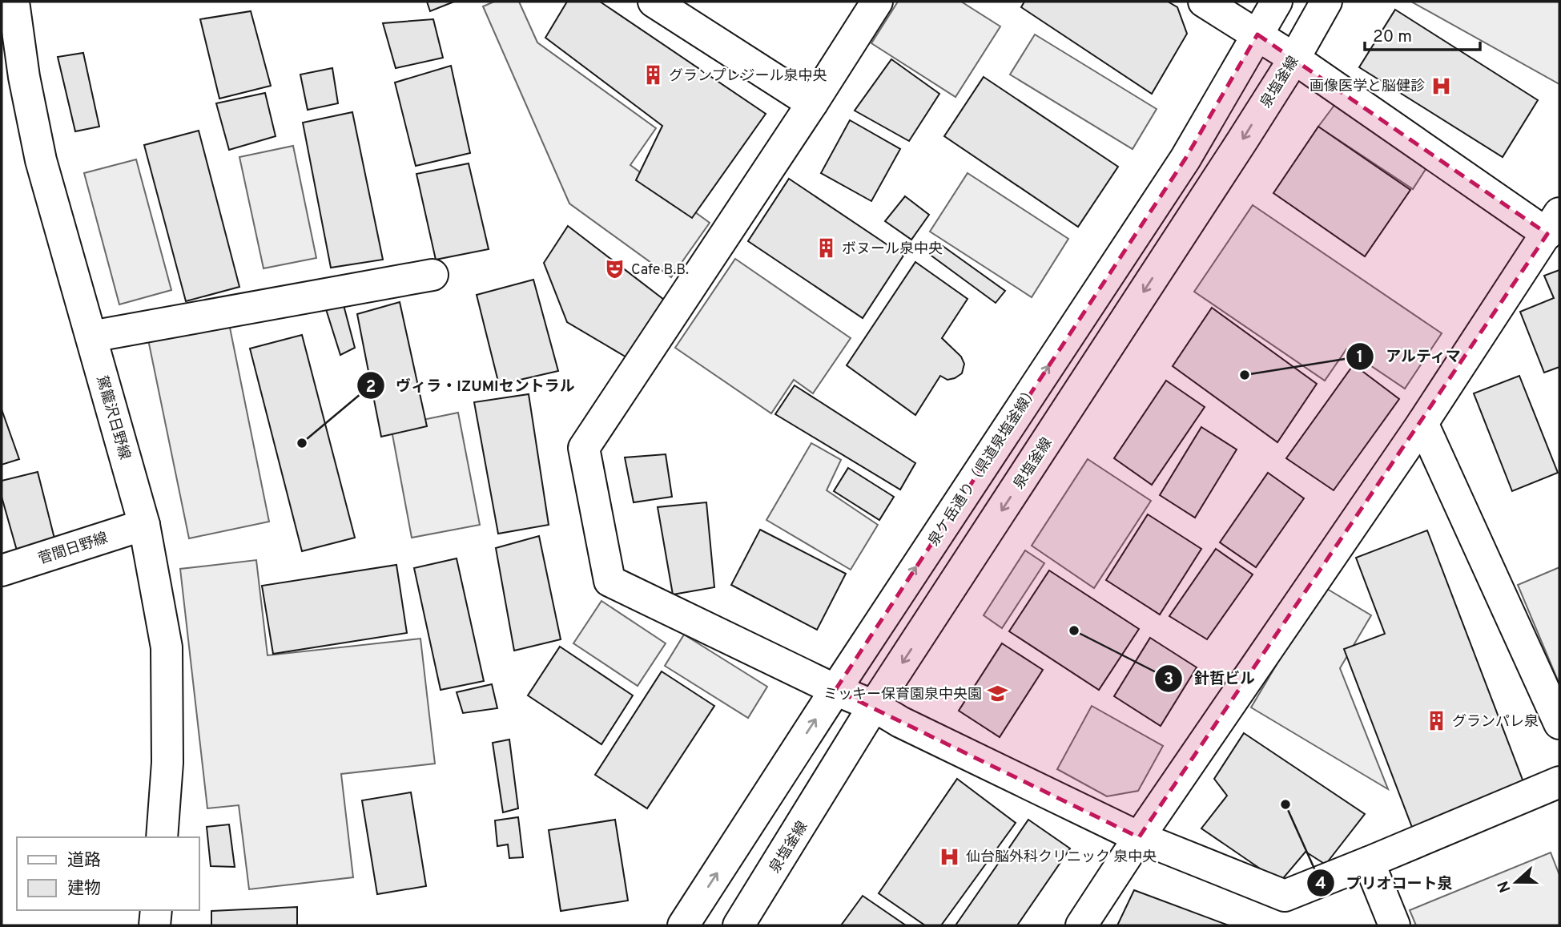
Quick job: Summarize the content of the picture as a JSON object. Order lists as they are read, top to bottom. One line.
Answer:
{"streets":{"street":["泉塩釜線","駕籠沢日野線","泉ケ岳通り（県道泉塩釜線）","菅間日野線"]},"crossings":[["駕籠沢日野線","菅間日野線"]],"one_way":["泉塩釜線","泉ケ岳通り（県道泉塩釜線）"],"places":{"building":["グランプレジール泉中央","ボヌール泉中央","グランパレ泉"],"hospital":["画像医学と脳健診","仙台脳外科クリニック 泉中央"],"theatre":["Cafe B.B."],"other":["アルティマ","ヴィラ・IZUMIセントラル","針哲ビル","プリオコート泉"],"school or university":["ミッキー保育園泉中央園"]},"legend":["道路","建物"],"scale_bar":"20 m","north":"left"}
